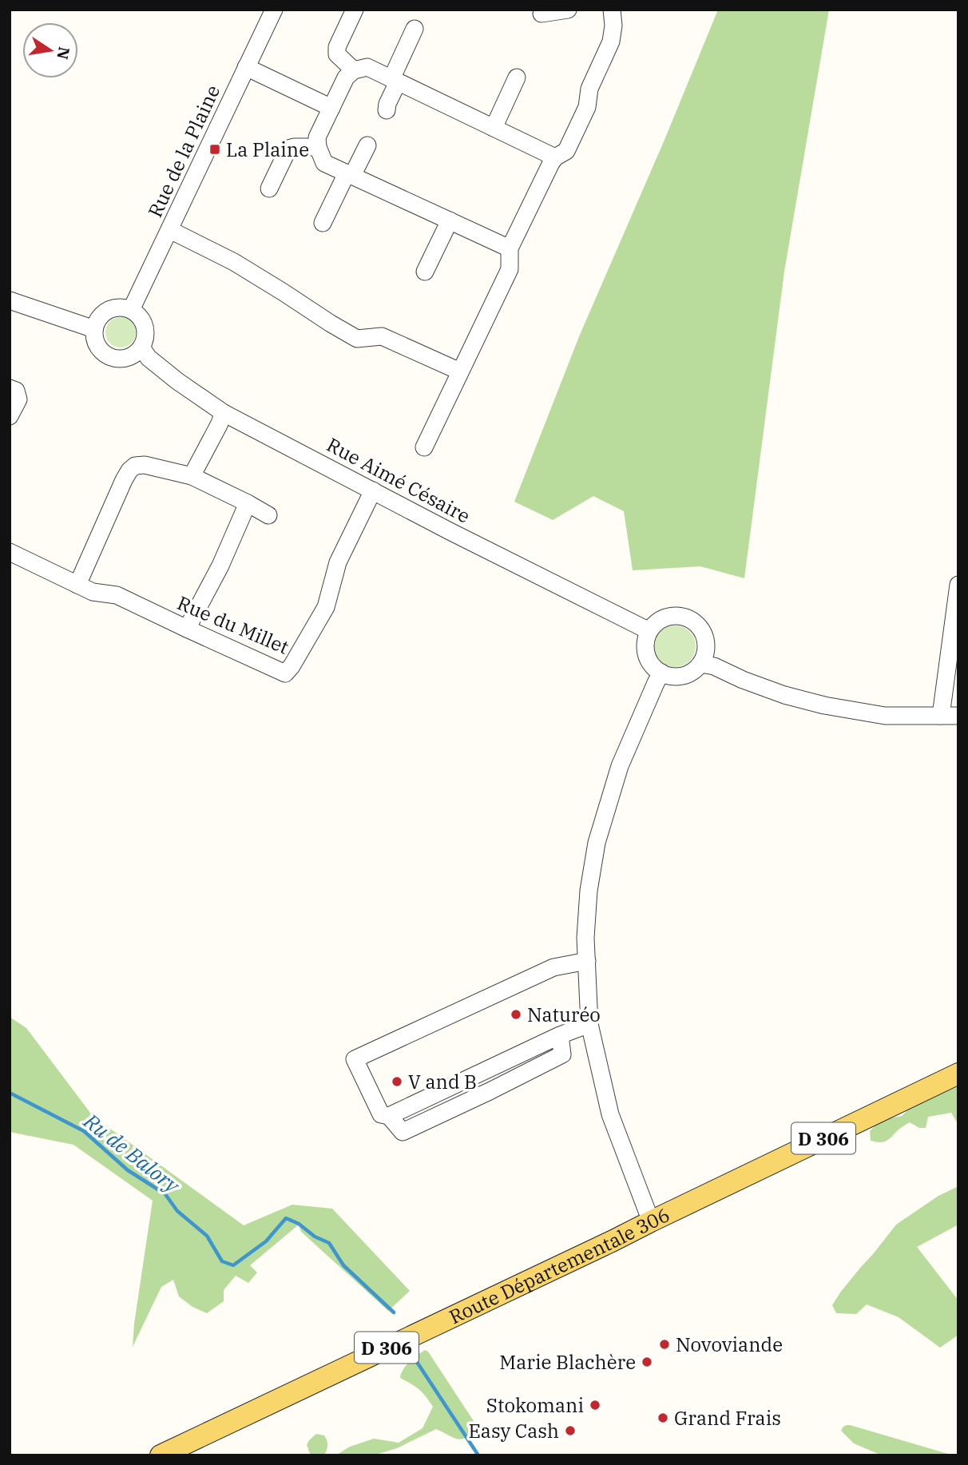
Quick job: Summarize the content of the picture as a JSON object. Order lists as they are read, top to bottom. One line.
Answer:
{"streets":{"main road":["D 306","Route Départementale 306"],"street":["Rue de la Plaine","Rue Aimé Césaire","Rue du Millet"]},"crossings":[["Rue de la Plaine","Rue Aimé Césaire"],["Rue Aimé Césaire","Rue du Millet"]],"water":["Ru de Balory"],"places":{"transit":["La Plaine"],"other":["Naturéo","V and B","Novoviande","Marie Blachère","Stokomani","Grand Frais","Easy Cash"]},"north":"right"}
